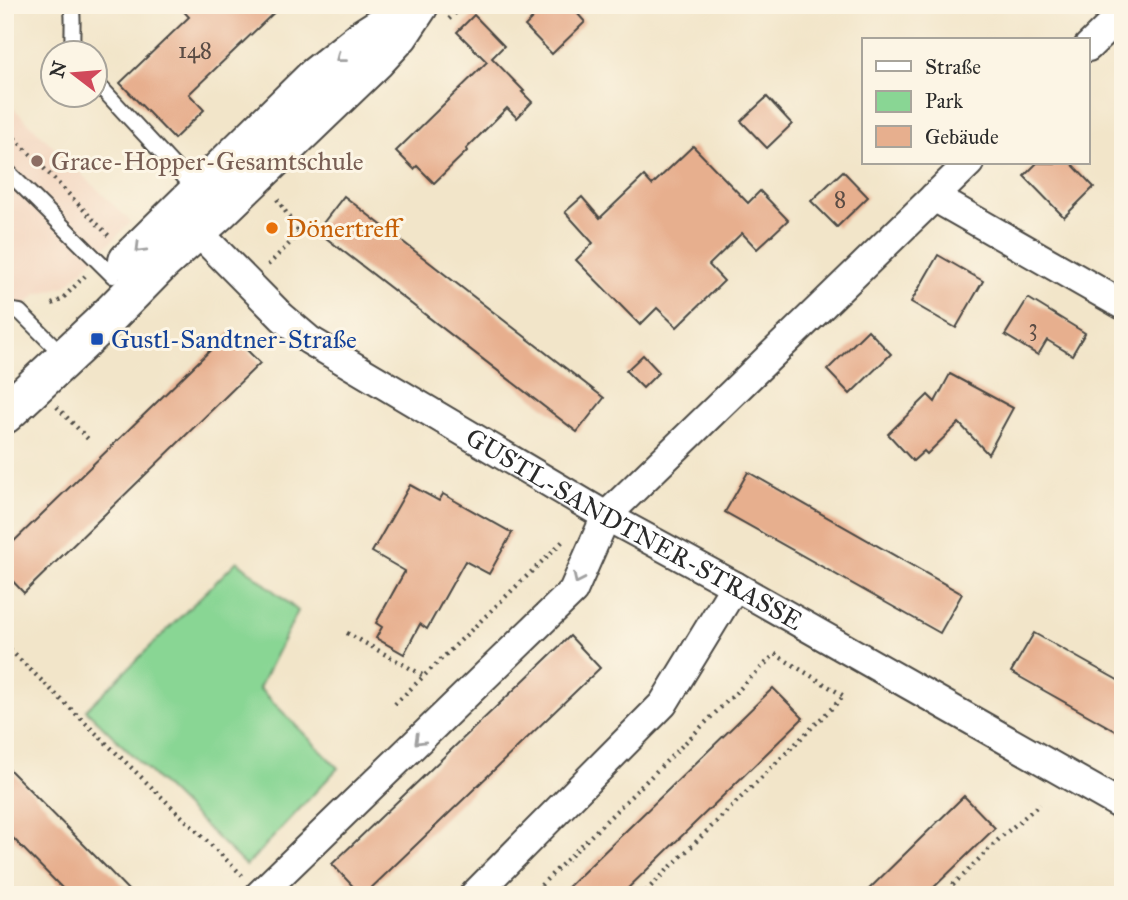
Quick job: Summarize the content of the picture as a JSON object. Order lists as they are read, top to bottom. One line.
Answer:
{"streets":{"street":["GUSTL-SANDTNER-STRASSE"]},"places":{"other":["Grace-Hopper-Gesamtschule","Dönertreff"],"transit":["Gustl-Sandtner-Straße"]},"house_numbers":["148","8","3"],"legend":["Straße","Park","Gebäude"],"north":"left"}
